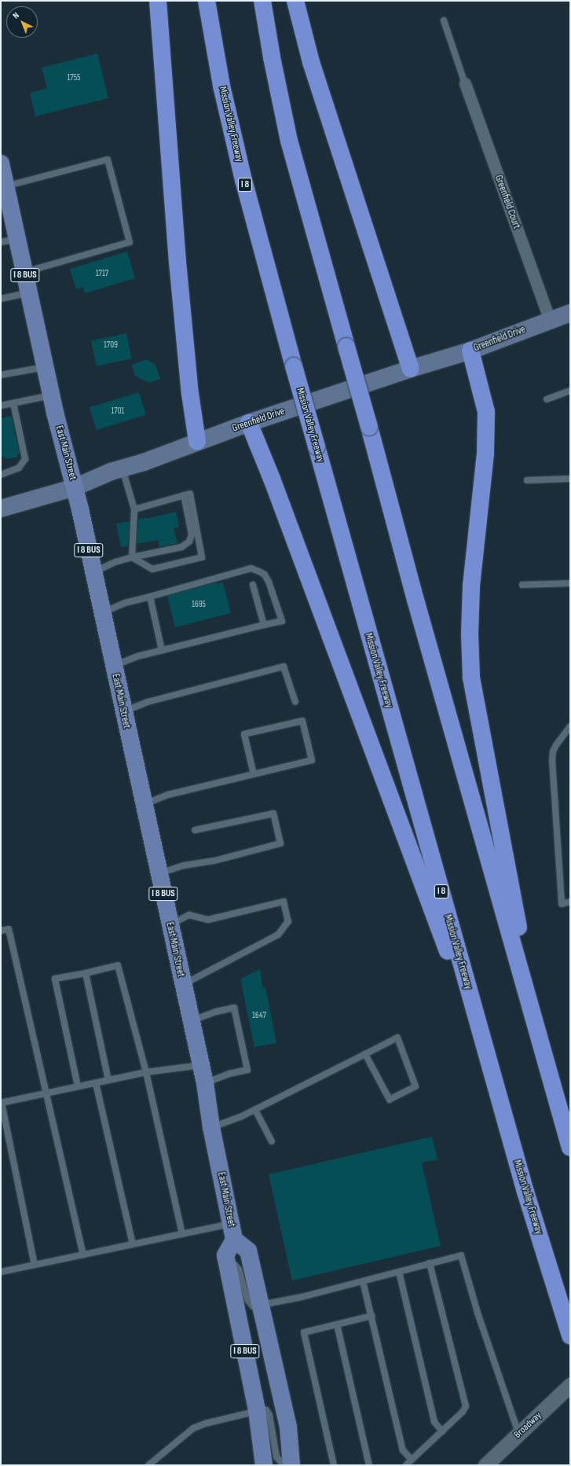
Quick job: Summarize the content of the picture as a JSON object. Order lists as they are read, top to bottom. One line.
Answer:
{"streets":{"highway":["Mission Valley Freeway","I 8"],"main road":["I 8 BUS","Greenfield Drive","East Main Street"],"street":["Greenfield Court","Broadway"]},"crossings":[["Greenfield Court","Greenfield Drive"],["Greenfield Drive","East Main Street"]],"house_numbers":["1755","1717","1709","1701","1695","1647"],"north":"top left"}
